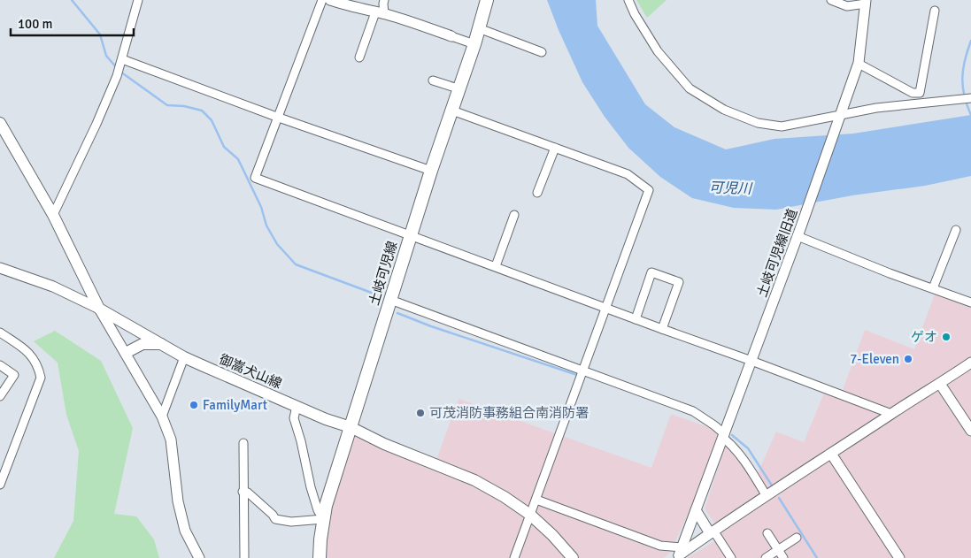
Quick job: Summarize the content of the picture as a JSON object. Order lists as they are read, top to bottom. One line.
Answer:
{"streets":{"main road":["土岐可児線","御嵩犬山線"],"street":["土岐可児線旧道"]},"crossings":[["土岐可児線","御嵩犬山線"]],"water":["可児川"],"places":["ゲオ","7-Eleven","FamilyMart","可茂消防事務組合南消防署"],"scale_bar":"100 m"}
